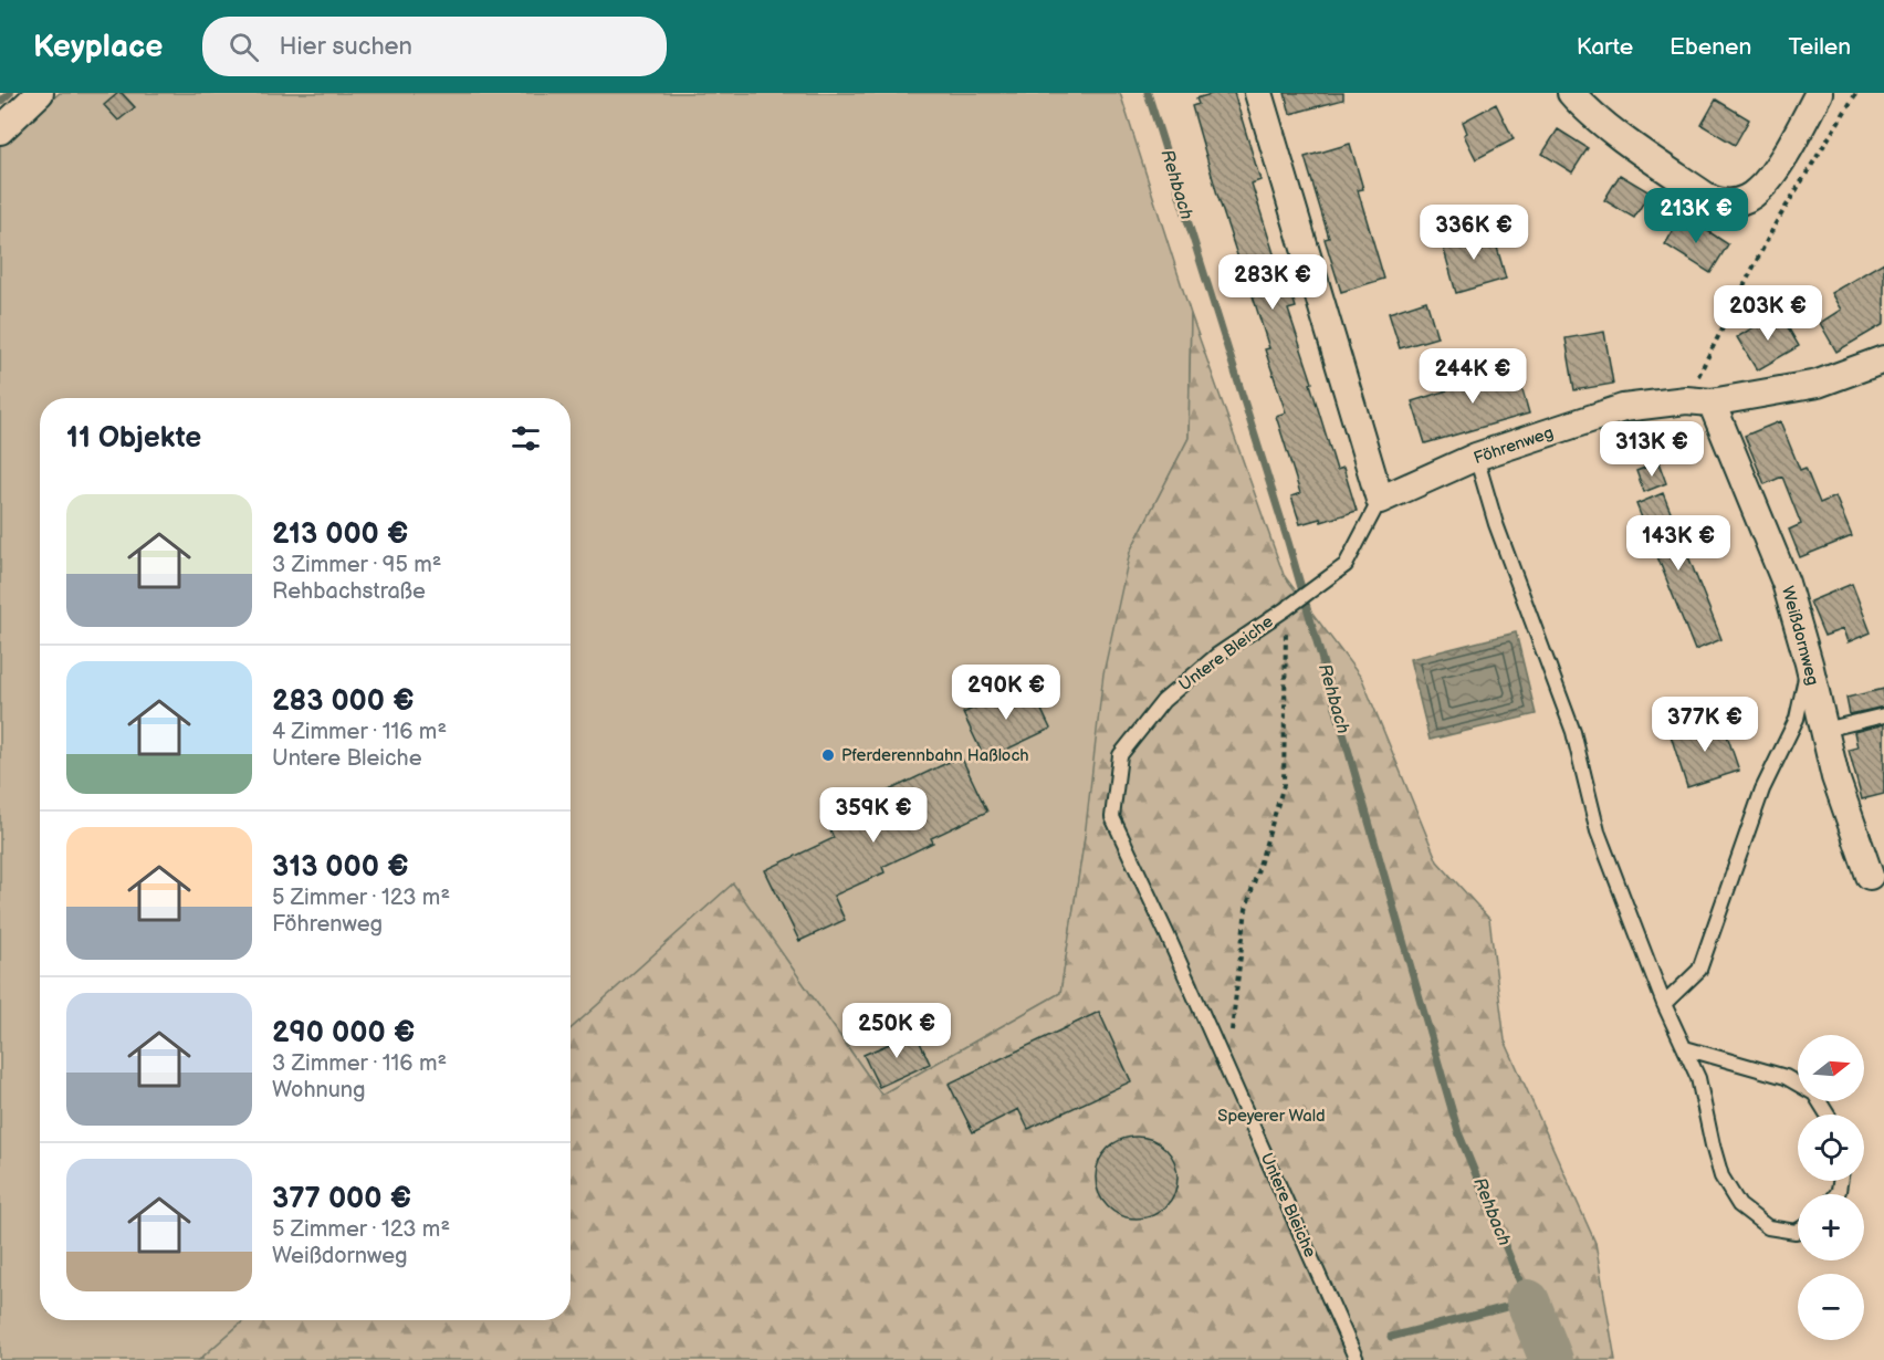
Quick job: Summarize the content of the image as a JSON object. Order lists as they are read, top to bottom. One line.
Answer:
{"streets":{"street":["Föhrenweg","Weißdornweg"],"lane":["Untere Bleiche"]},"crossings":[["Föhrenweg","Weißdornweg"],["Föhrenweg","Untere Bleiche"]],"water":["Rehbach"],"parks":["Speyerer Wald"],"places":["Pferderennbahn Haßloch"],"north":"right","page":{"header":"Keyplace","search":"Hier suchen","nav":["Karte","Ebenen","Teilen"],"price":["213K €","336K €","283K €","203K €","244K €","313K €","143K €","290K €","377K €","359K €","250K €"],"heading":"11 Objekte","list":[{"name":"213 000 €","note":"3 Zimmer · 95 m² · Rehbachstraße"},{"name":"283 000 €","note":"4 Zimmer · 116 m² · Untere Bleiche"},{"name":"313 000 €","note":"5 Zimmer · 123 m² · Föhrenweg"},{"name":"290 000 €","note":"3 Zimmer · 116 m² · Wohnung"},{"name":"377 000 €","note":"5 Zimmer · 123 m² · Weißdornweg"}],"map_buttons":["+","−"]}}
